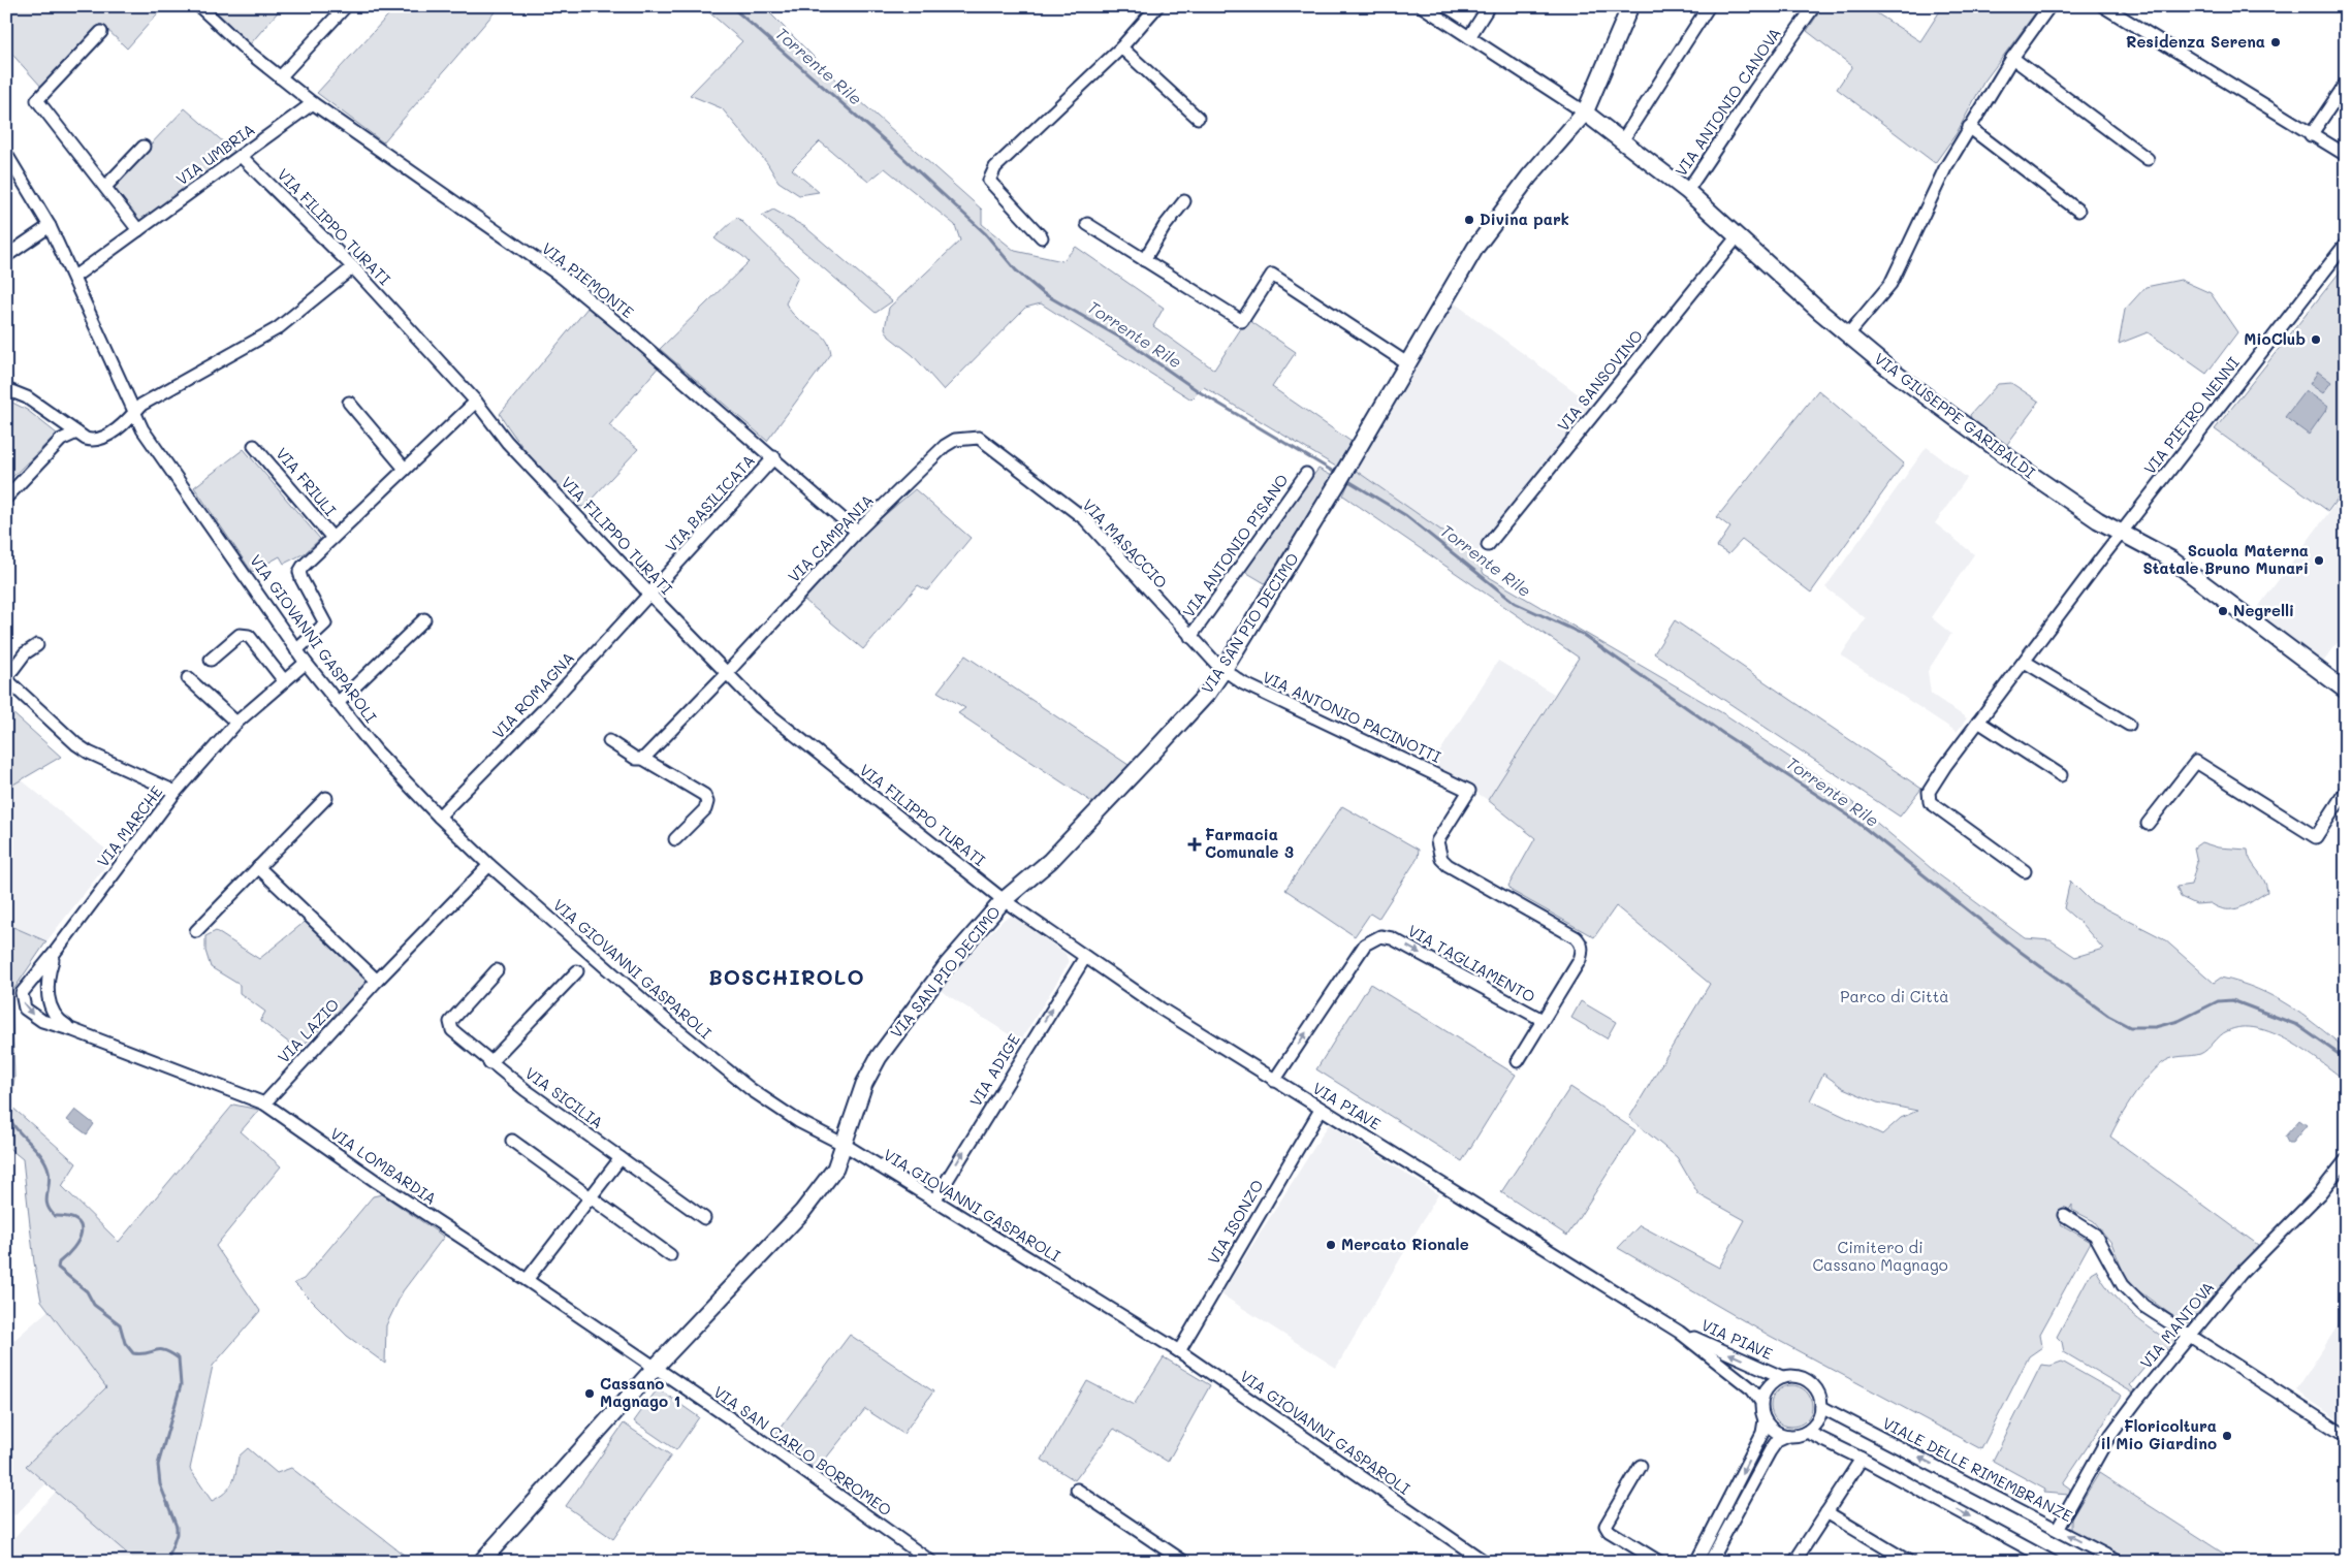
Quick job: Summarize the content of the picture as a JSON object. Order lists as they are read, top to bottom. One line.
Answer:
{"streets":{"street":["VIA ANTONIO CANOVA","VIA UMBRIA","VIA FILIPPO TURATI","VIA PIEMONTE","VIA SANSOVINO","VIA GIUSEPPE GARIBALDI","VIA PIETRO NENNI","VIA FRIULI","VIA BASILICATA","VIA CAMPANIA","VIA MASACCIO","VIA ANTONIO PISANO","VIA SAN PIO DECIMO","VIA GIOVANNI GASPAROLI","VIA ROMAGNA","VIA ANTONIO PACINOTTI","VIA MARCHE","VIA TAGLIAMENTO","VIA LAZIO","VIA ADIGE","VIA SICILIA","VIA PIAVE","VIA LOMBARDIA","VIA ISONZO","VIA MANTOVA","VIA SAN CARLO BORROMEO","VIALE DELLE RIMEMBRANZE"]},"crossings":[["VIA ANTONIO CANOVA","VIA GIUSEPPE GARIBALDI"],["VIA UMBRIA","VIA FILIPPO TURATI"],["VIA UMBRIA","VIA PIEMONTE"],["VIA UMBRIA","VIA GIOVANNI GASPAROLI"],["VIA FILIPPO TURATI","VIA FRIULI"],["VIA FILIPPO TURATI","VIA BASILICATA"],["VIA FILIPPO TURATI","VIA CAMPANIA"],["VIA FILIPPO TURATI","VIA SAN PIO DECIMO"],["VIA FILIPPO TURATI","VIA ROMAGNA"],["VIA FILIPPO TURATI","VIA PIAVE"],["VIA PIEMONTE","VIA BASILICATA"],["VIA PIEMONTE","VIA CAMPANIA"],["VIA SANSOVINO","VIA GIUSEPPE GARIBALDI"],["VIA GIUSEPPE GARIBALDI","VIA PIETRO NENNI"],["VIA GIUSEPPE GARIBALDI","VIA SAN PIO DECIMO"],["VIA FRIULI","VIA GIOVANNI GASPAROLI"],["VIA BASILICATA","VIA ROMAGNA"],["VIA CAMPANIA","VIA MASACCIO"],["VIA MASACCIO","VIA ANTONIO PISANO"],["VIA MASACCIO","VIA SAN PIO DECIMO"],["VIA MASACCIO","VIA ANTONIO PACINOTTI"],["VIA SAN PIO DECIMO","VIA GIOVANNI GASPAROLI"],["VIA SAN PIO DECIMO","VIA ANTONIO PACINOTTI"],["VIA SAN PIO DECIMO","VIA PIAVE"],["VIA SAN PIO DECIMO","VIA LOMBARDIA"],["VIA SAN PIO DECIMO","VIA SAN CARLO BORROMEO"],["VIA GIOVANNI GASPAROLI","VIA ROMAGNA"],["VIA GIOVANNI GASPAROLI","VIA MARCHE"],["VIA GIOVANNI GASPAROLI","VIA LAZIO"],["VIA GIOVANNI GASPAROLI","VIA ADIGE"],["VIA GIOVANNI GASPAROLI","VIA ISONZO"],["VIA ANTONIO PACINOTTI","VIA TAGLIAMENTO"],["VIA MARCHE","VIA LOMBARDIA"],["VIA TAGLIAMENTO","VIA PIAVE"],["VIA LAZIO","VIA LOMBARDIA"],["VIA ADIGE","VIA PIAVE"],["VIA PIAVE","VIA ISONZO"],["VIA PIAVE","VIALE DELLE RIMEMBRANZE"],["VIA LOMBARDIA","VIA SAN CARLO BORROMEO"],["VIA MANTOVA","VIALE DELLE RIMEMBRANZE"]],"one_way":["VIA ADIGE"],"districts":["BOSCHIROLO"],"water":["Torrente Rile"],"parks":["Parco di Città","Cimitero di Cassano Magnago"],"places":{"other":["Residenza Serena","Divina park","MioClub","Scuola Materna Statale Bruno Munari","Negrelli","Mercato Rionale","Cassano Magnago 1","Floricoltura il Mio Giardino"],"health":["Farmacia Comunale 3"]}}
